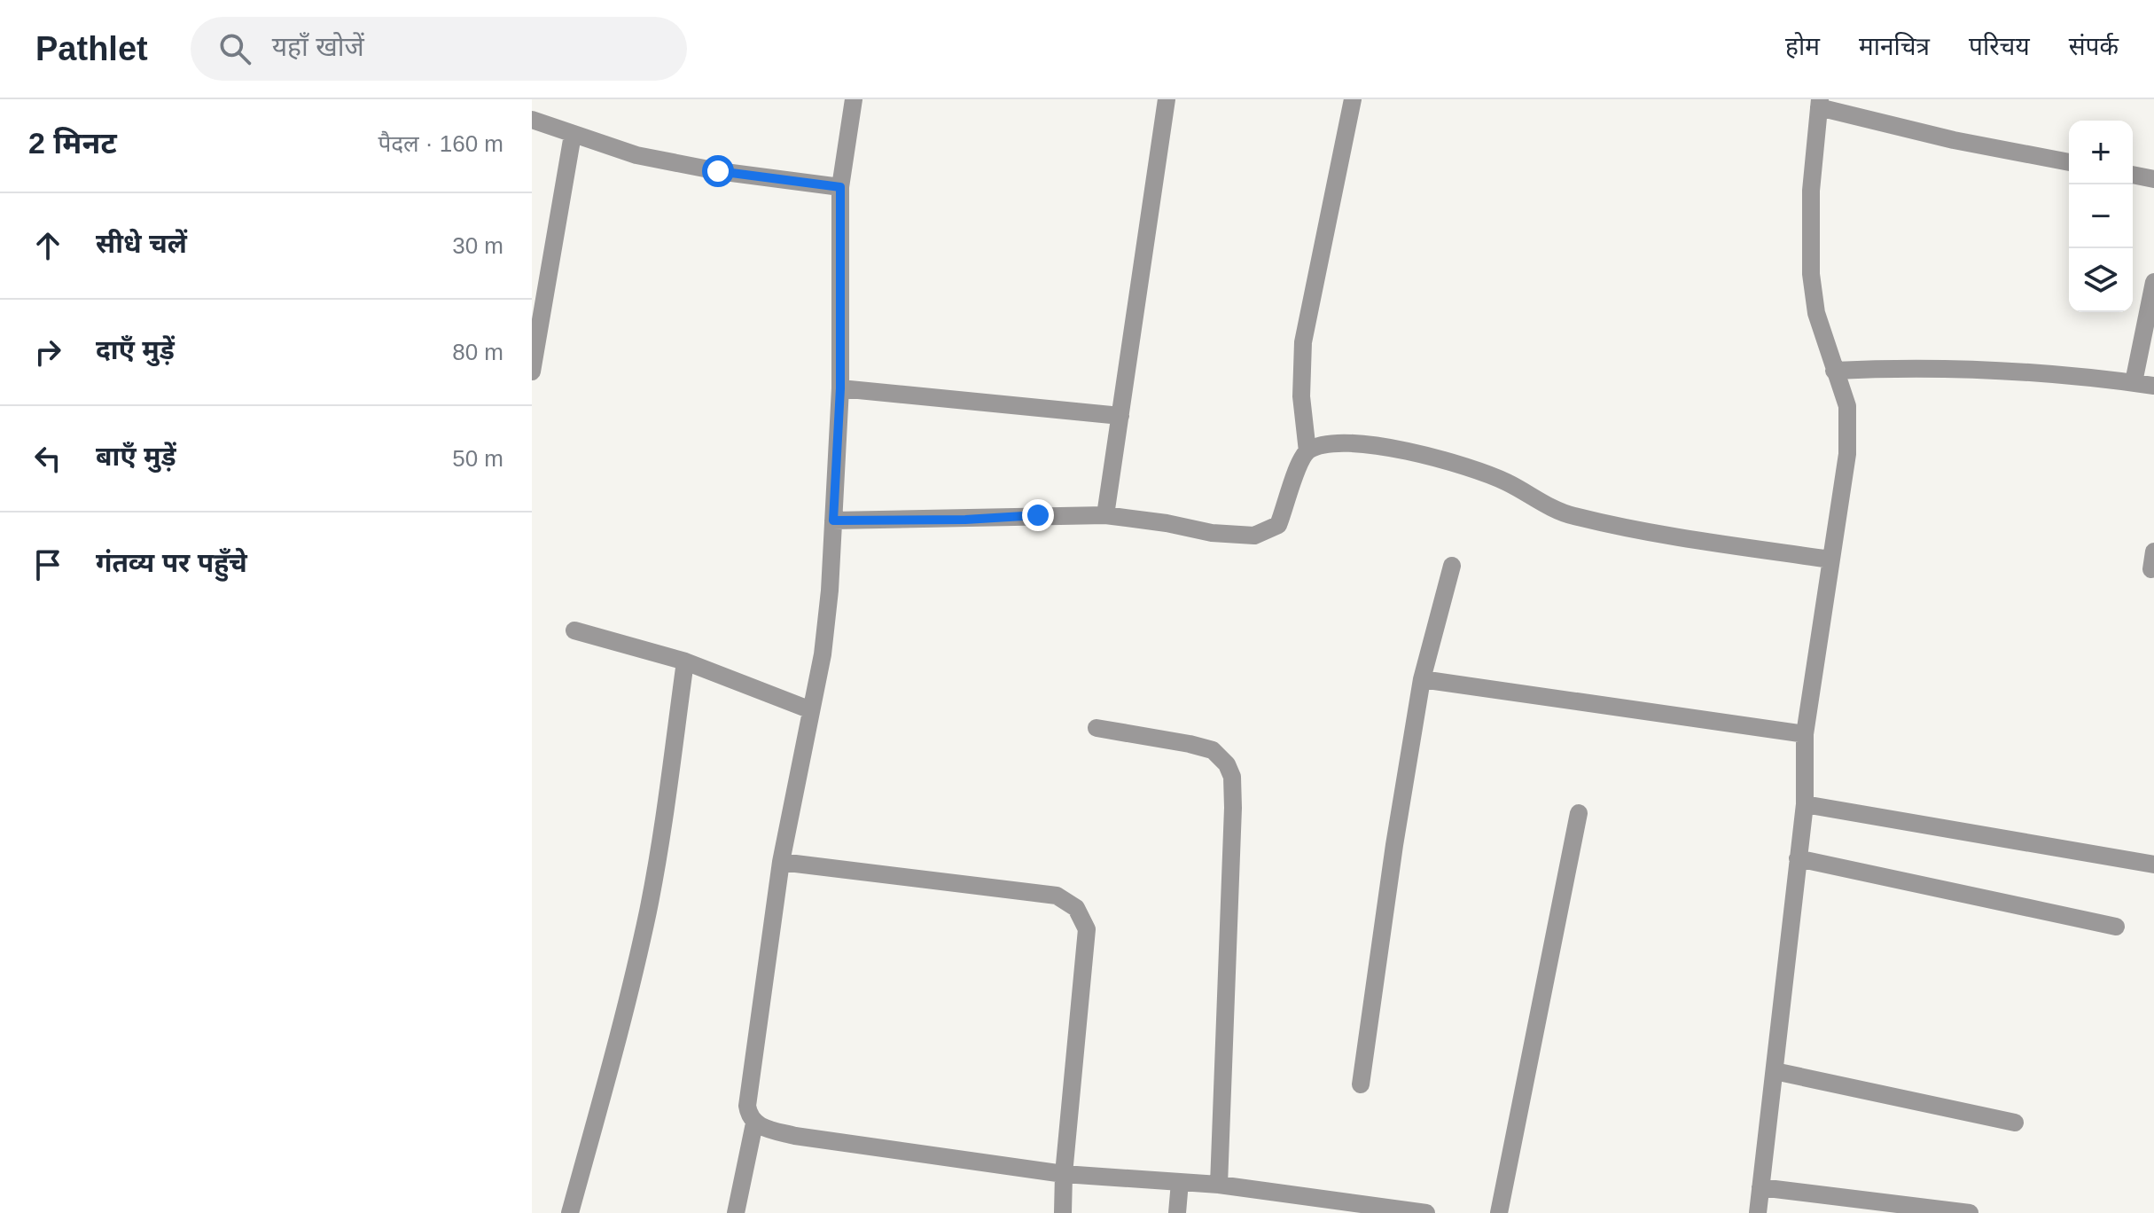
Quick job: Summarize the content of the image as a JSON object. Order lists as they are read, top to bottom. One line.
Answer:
{"page":{"header":"Pathlet","search":"यहाँ खोजें","nav":["होम","मानचित्र","परिचय","संपर्क"],"heading":["2 मिनट","पैदल · 160 m"],"map_buttons":["+","−"],"list":[["सीधे चलें","30 m"],["दाएँ मुड़ें","80 m"],["बाएँ मुड़ें","50 m"],"गंतव्य पर पहुँचे"]}}
